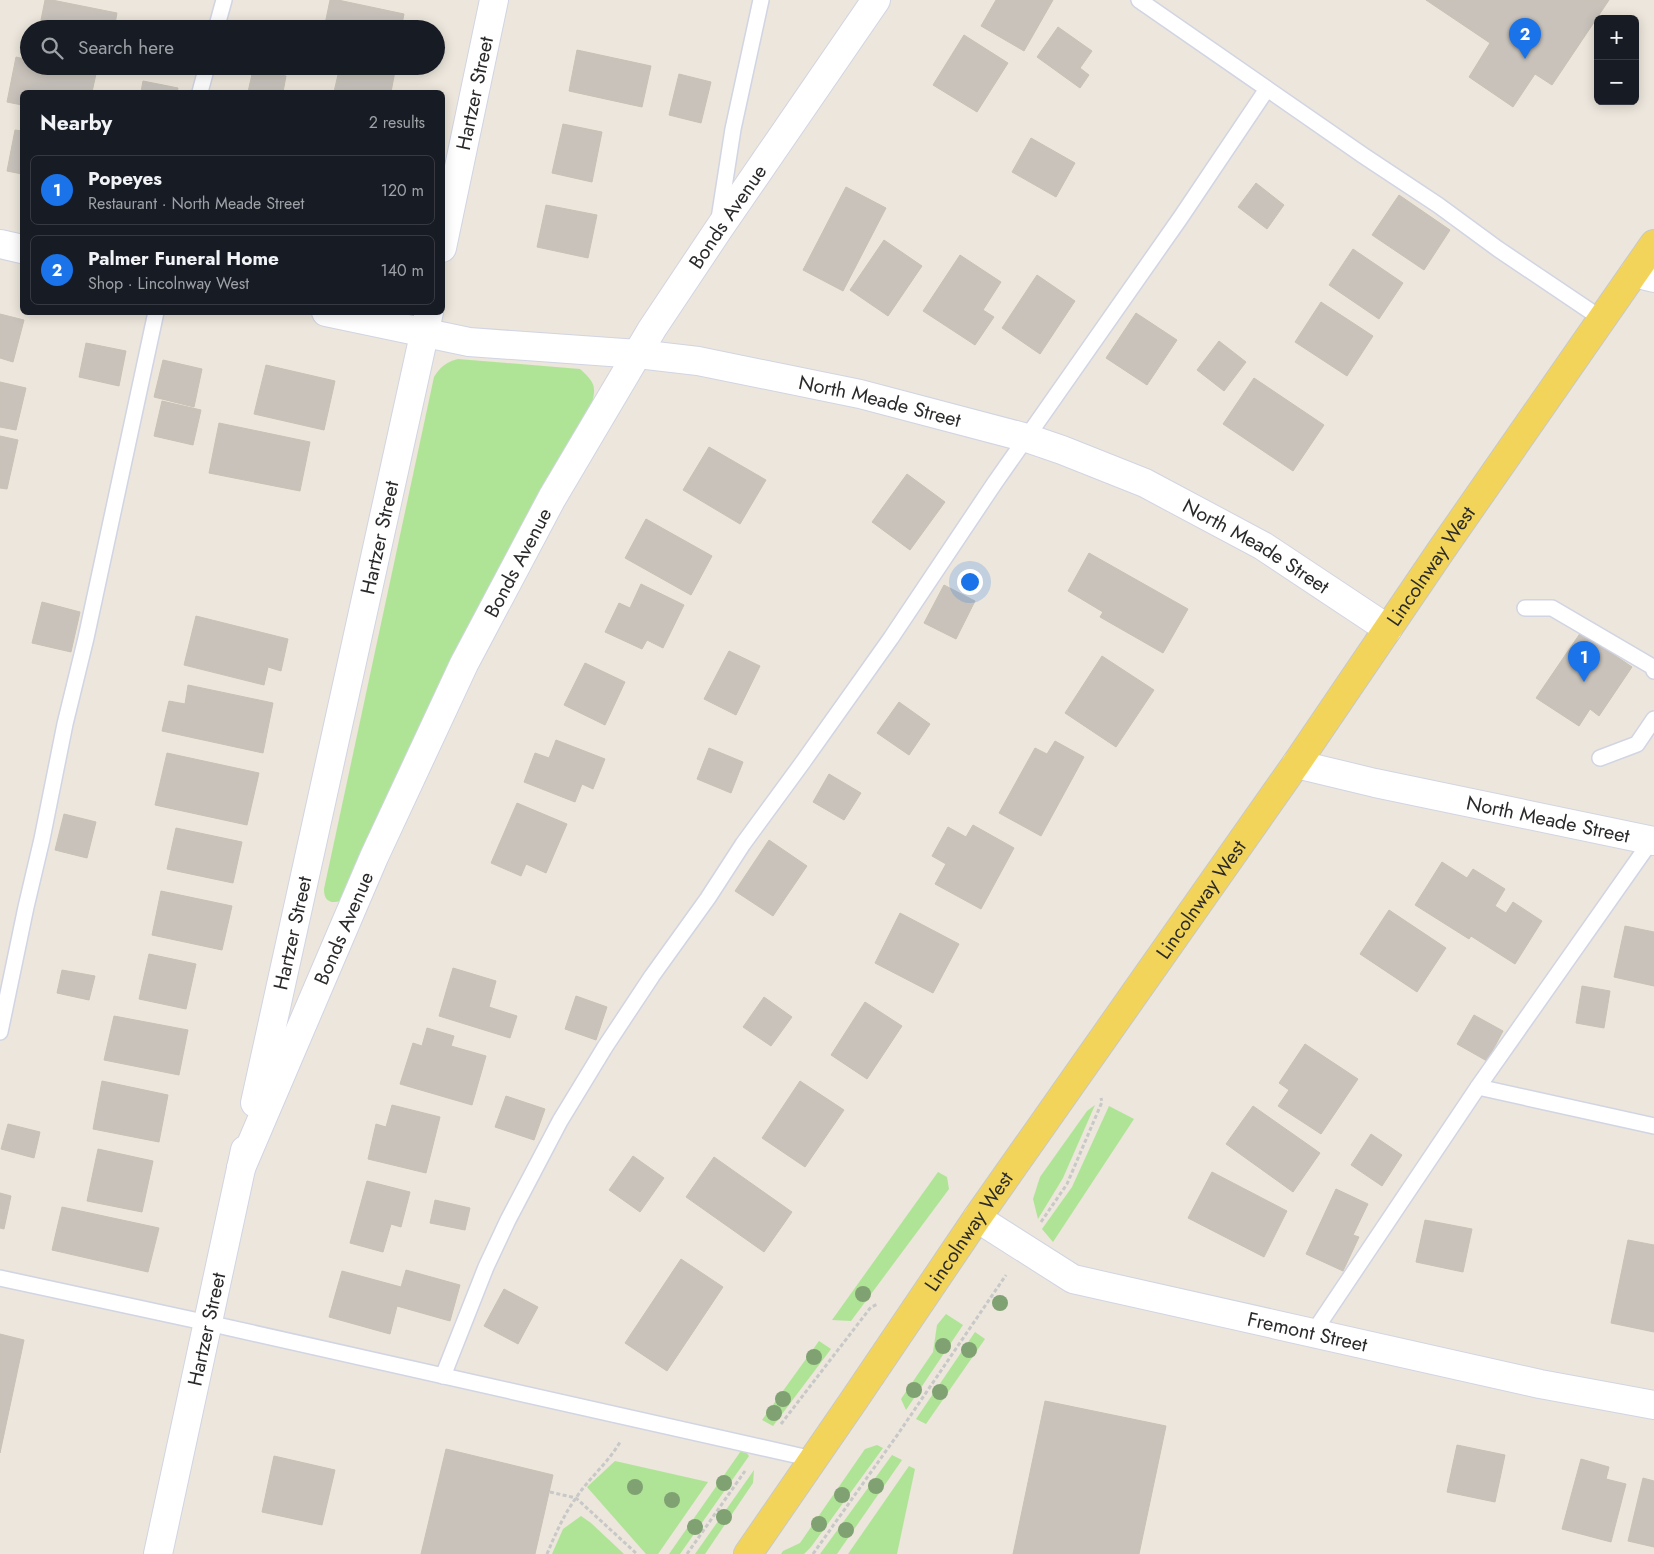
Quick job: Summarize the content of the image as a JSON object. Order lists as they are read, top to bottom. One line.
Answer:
{"streets":{"main road":["Lincolnway West"],"street":["Hartzer Street","Bonds Avenue","North Meade Street","Fremont Street"]},"crossings":[["Hartzer Street","Bonds Avenue"],["Hartzer Street","North Meade Street"],["Bonds Avenue","North Meade Street"],["North Meade Street","Lincolnway West"],["Lincolnway West","Fremont Street"]],"page":{"map_buttons":["+","−"],"pins":["2","1"],"search":"Search here","heading":["Nearby","2 results"],"list":[{"mark":"1","name":"Popeyes","note":"Restaurant · North Meade Street","value":"120 m"},{"mark":"2","name":"Palmer Funeral Home","note":"Shop · Lincolnway West","value":"140 m"}]}}
